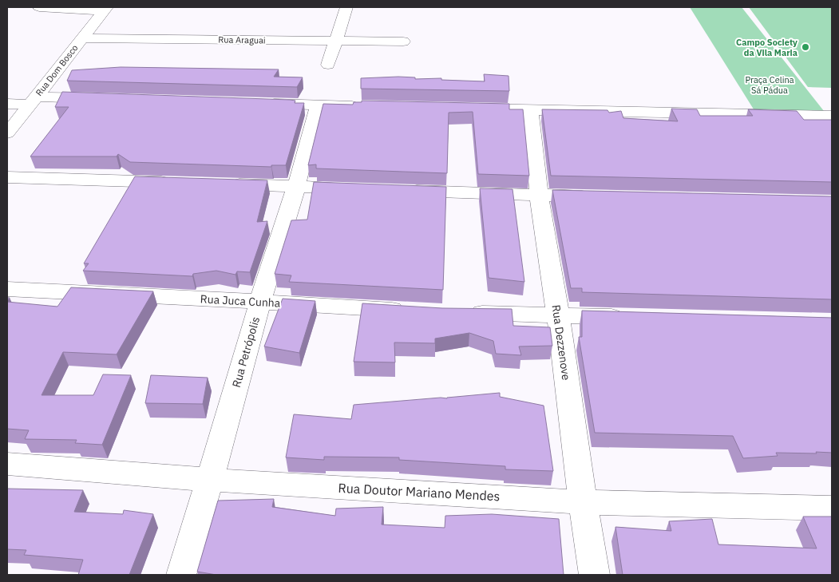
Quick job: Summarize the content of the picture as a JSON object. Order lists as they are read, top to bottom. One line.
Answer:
{"streets":{"street":["Rua Araguai","Rua Dom Bosco","Rua Juca Cunha","Rua Dezzenove","Rua Petrópolis","Rua Doutor Mariano Mendes"]},"crossings":[["Rua Araguai","Rua Dom Bosco"],["Rua Juca Cunha","Rua Petrópolis"],["Rua Dezzenove","Rua Doutor Mariano Mendes"],["Rua Petrópolis","Rua Doutor Mariano Mendes"]],"parks":["Praça Celina Sá Pádua"],"places":["Campo Society da Vila Maria"]}
